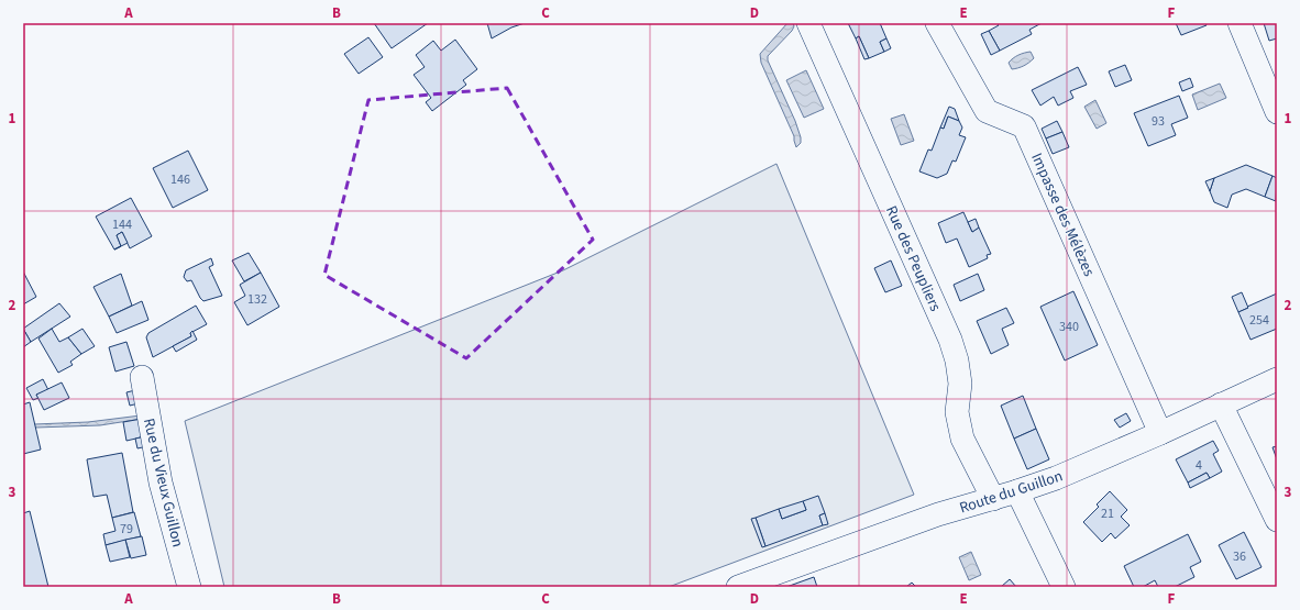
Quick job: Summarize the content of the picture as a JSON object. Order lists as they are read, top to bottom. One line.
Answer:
{"streets":{"street":["Impasse des Mélèzes","Rue des Peupliers","Rue du Vieux Guillon","Route du Guillon"]},"crossings":[["Impasse des Mélèzes","Route du Guillon"],["Rue des Peupliers","Route du Guillon"]],"house_numbers":["93","146","144","132","254","340","4","21","79","36"],"grid":{"columns":["A","B","C","D","E","F"],"rows":["1","2","3"]}}
